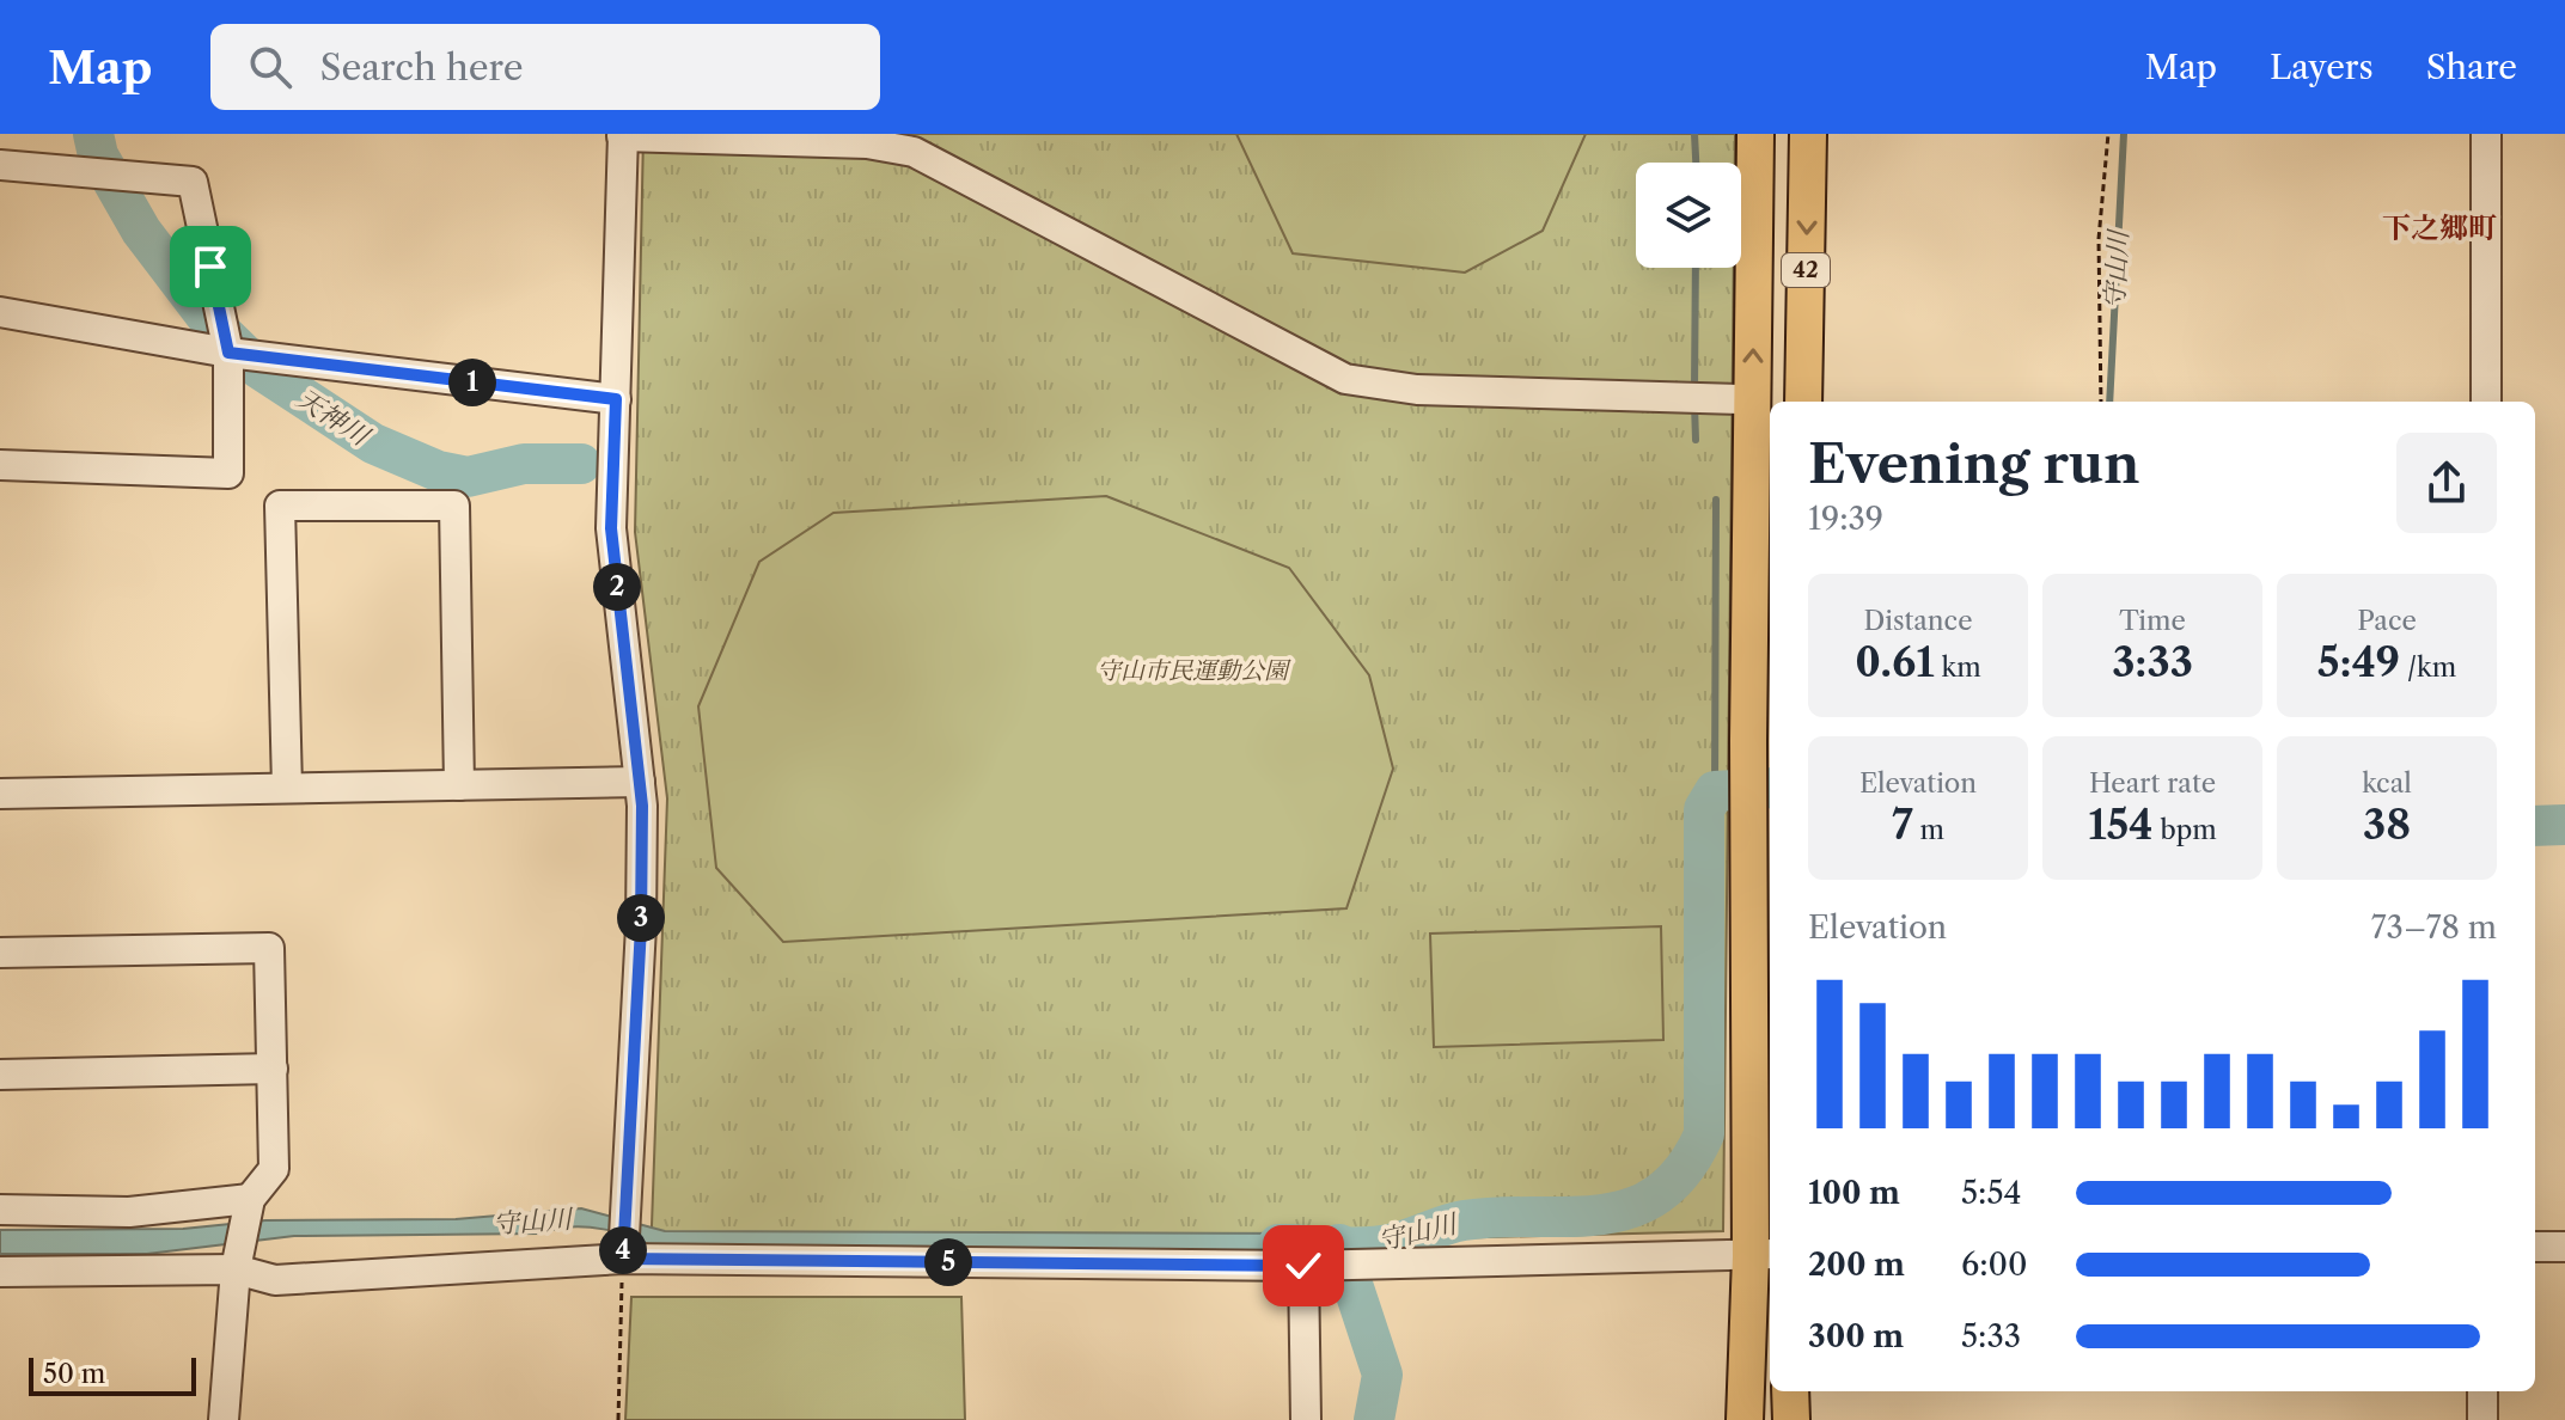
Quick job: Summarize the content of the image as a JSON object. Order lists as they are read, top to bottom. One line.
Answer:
{"streets":{"main road":["42"]},"districts":["下之郷町"],"water":["守山川","天神川"],"parks":["守山市民運動公園"],"scale_bar":"50 m","page":{"header":"Map","search":"Search here","nav":["Map","Layers","Share"],"pins":["1","2","3","4","5"],"heading":["Evening run","19:39"],"stats":[["Distance","0.61 km"],["Time","3:33"],["Pace","5:49 /km"],["Elevation","7 m"],["Heart rate","154 bpm"],["kcal","38"]],"chart":["Elevation","73–78 m"],"list":[{"name":"100 m","note":"5:54"},{"name":"200 m","note":"6:00"},{"name":"300 m","note":"5:33"}],"scale":"50 m"}}
